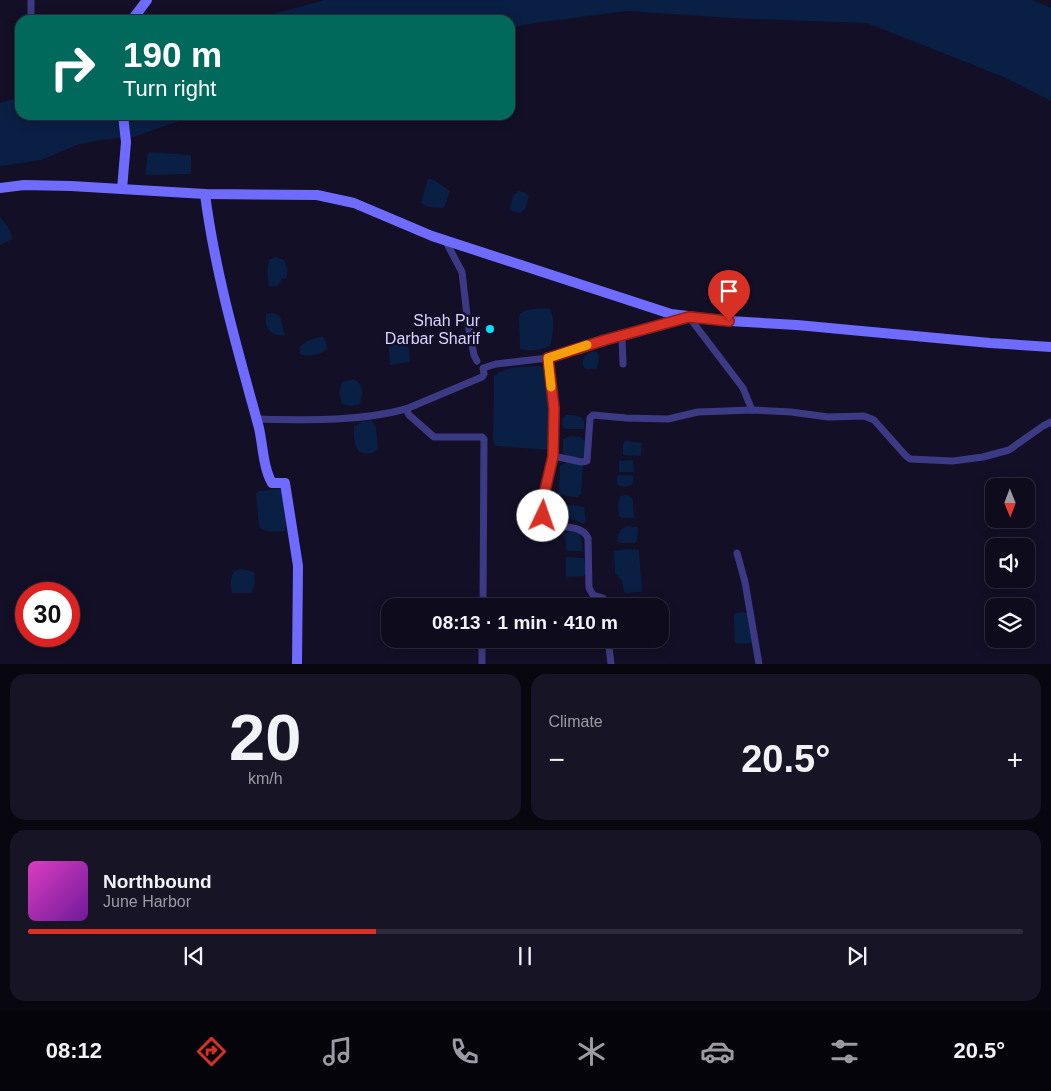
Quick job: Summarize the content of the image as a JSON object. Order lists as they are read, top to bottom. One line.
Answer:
{"places":["Shah Pur Darbar Sharif"],"north":"bottom","page":{"turn":["190 m","Turn right"],"limit":"30","trip":"08:13 · 1 min · 410 m","tile":[["20","km/h"],"Climate"],"heat":["−","20.5°","+"],"song":["Northbound","June Harbor"],"tabs":["08:12","20.5°"]}}
